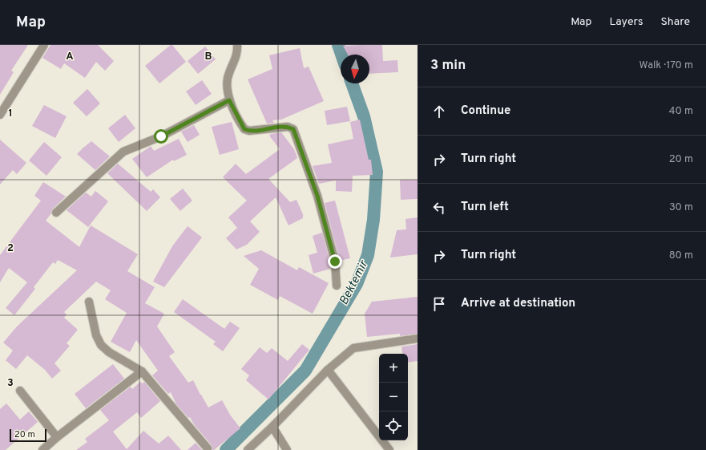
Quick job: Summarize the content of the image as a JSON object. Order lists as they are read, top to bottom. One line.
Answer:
{"water":["Bektemir"],"scale_bar":"20 m","north":"bottom","page":{"header":"Map","nav":["Map","Layers","Share"],"heading":["3 min","Walk · 170 m"],"list":[["Continue","40 m"],["Turn right","20 m"],["Turn left","30 m"],["Turn right","80 m"],"Arrive at destination"],"map_buttons":["+","−"],"scale":"20 m"},"grid":{"columns":["A","B"],"rows":["1","2","3"]}}
